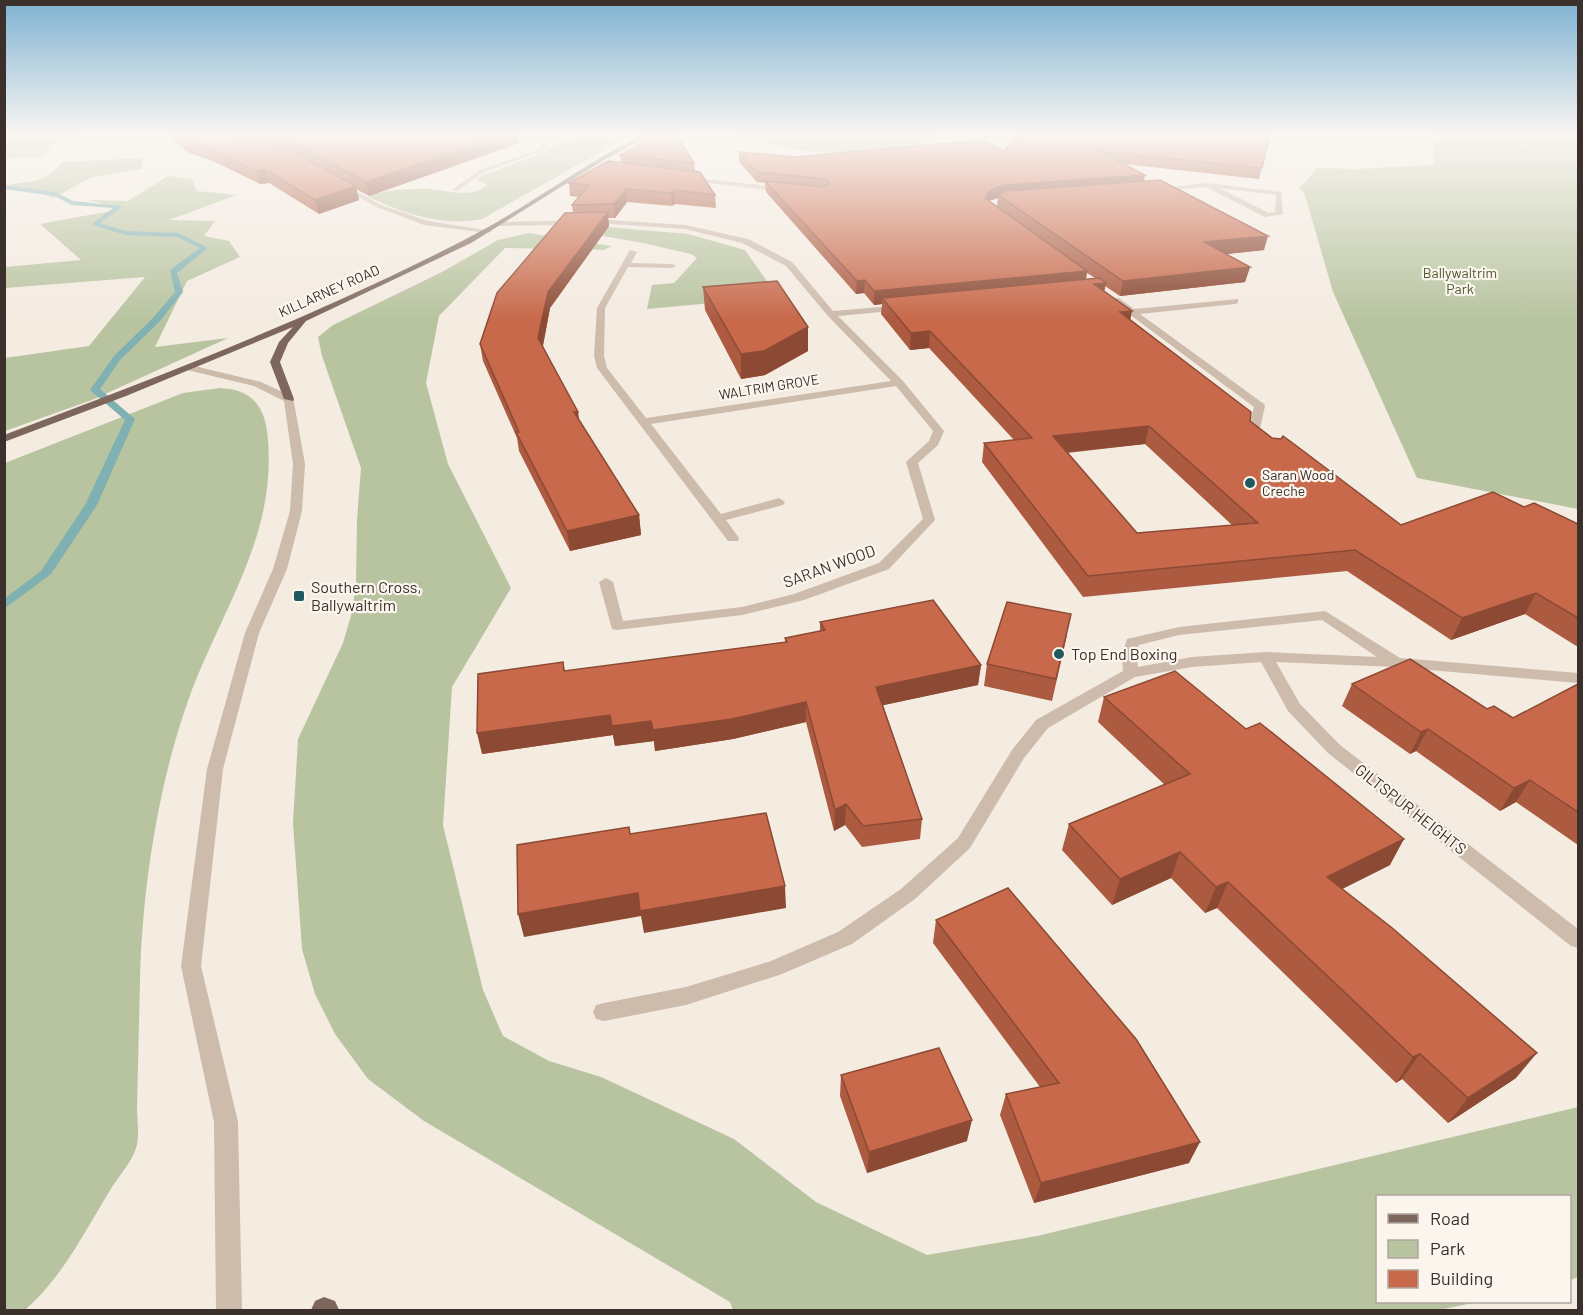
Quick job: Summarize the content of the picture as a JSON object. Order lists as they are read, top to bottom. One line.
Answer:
{"streets":{"main road":["KILLARNEY ROAD"],"street":["WALTRIM GROVE","SARAN WOOD","GILTSPUR HEIGHTS"]},"crossings":[["KILLARNEY ROAD","SARAN WOOD"],["WALTRIM GROVE","SARAN WOOD"]],"parks":["Ballywaltrim Park"],"places":{"other":["Saran Wood Creche","Top End Boxing"],"transit":["Southern Cross, Ballywaltrim"]},"legend":["Road","Park","Building"]}
